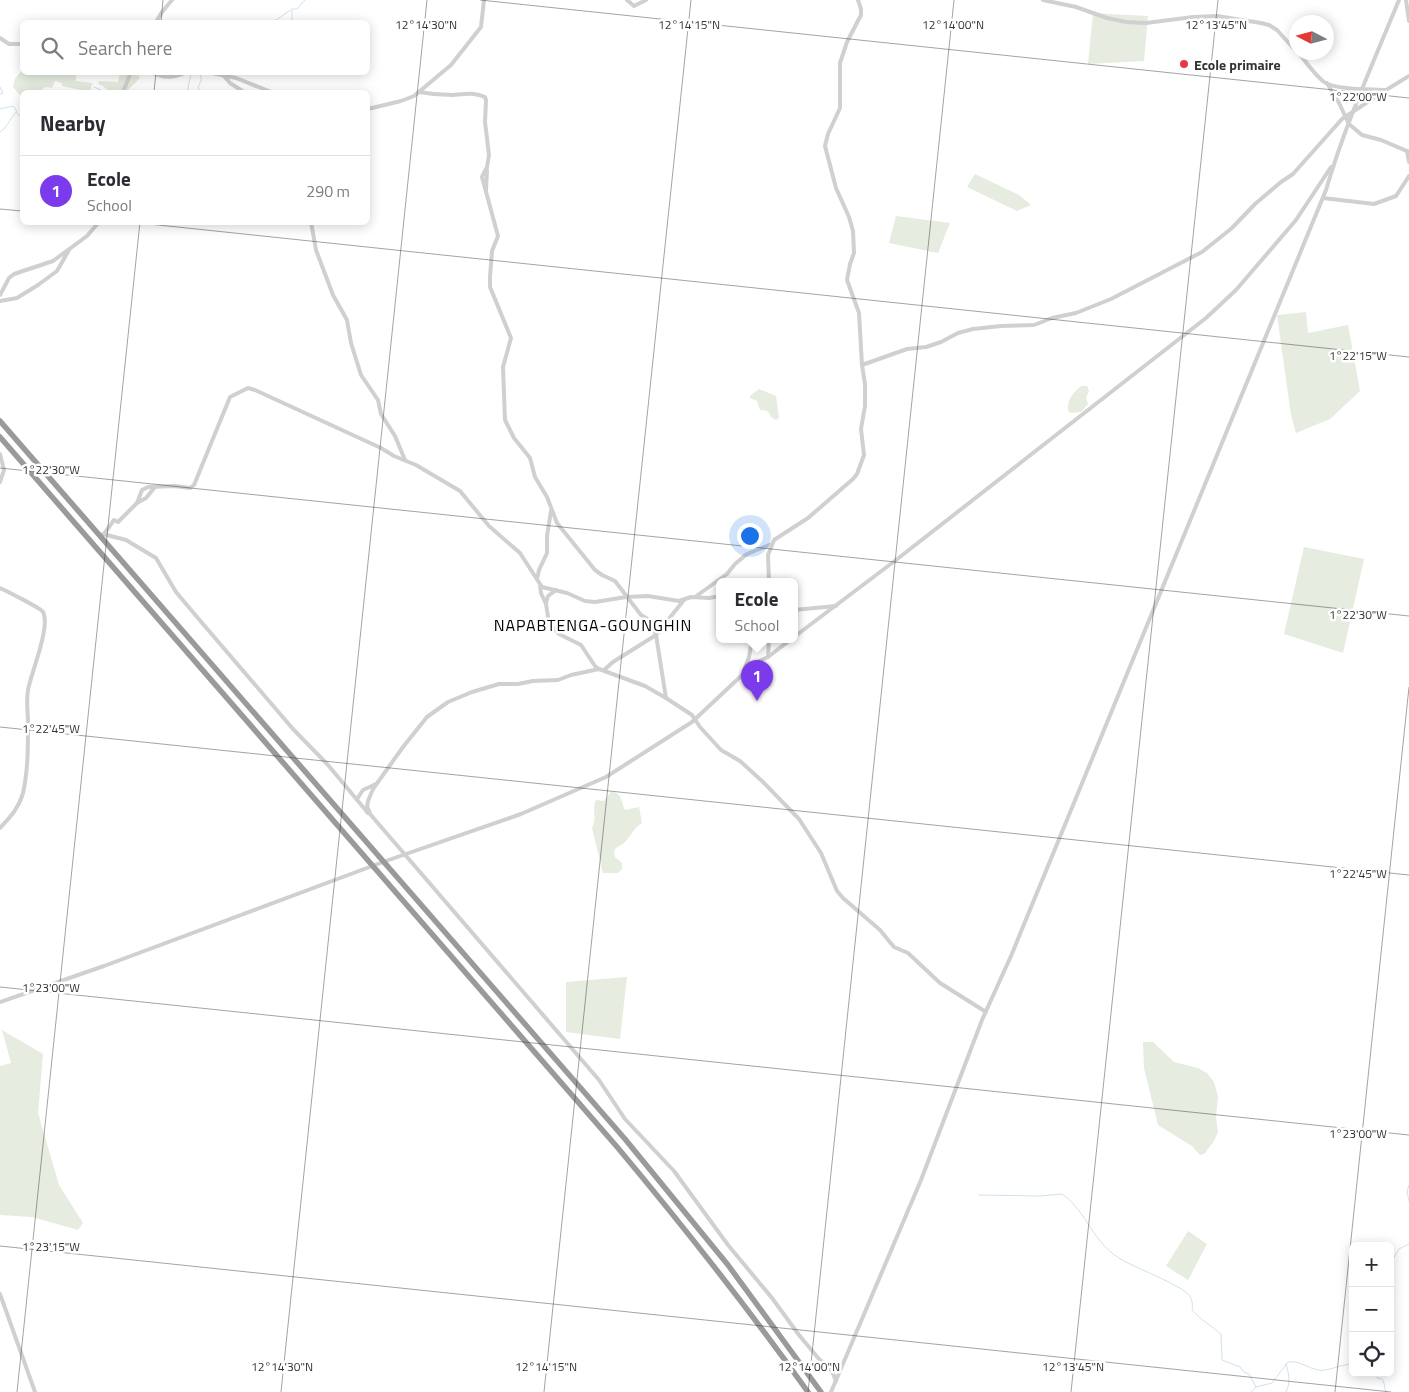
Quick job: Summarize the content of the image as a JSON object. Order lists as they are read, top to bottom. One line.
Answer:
{"districts":["NAPABTENGA-GOUNGHIN"],"places":["Ecole primaire"],"north":"left","page":{"search":"Search here","heading":"Nearby","list":[{"mark":"1","name":"Ecole","note":"School","value":"290 m"}],"popup":["Ecole","School"],"pins":"1","map_buttons":["+","−"]},"coordinates":["12°14'30\"N","12°14'15\"N","12°14'00\"N","12°13'45\"N","1°22'00\"W","1°22'15\"W","1°22'30\"W","1°22'45\"W","1°23'00\"W","1°23'15\"W"]}
